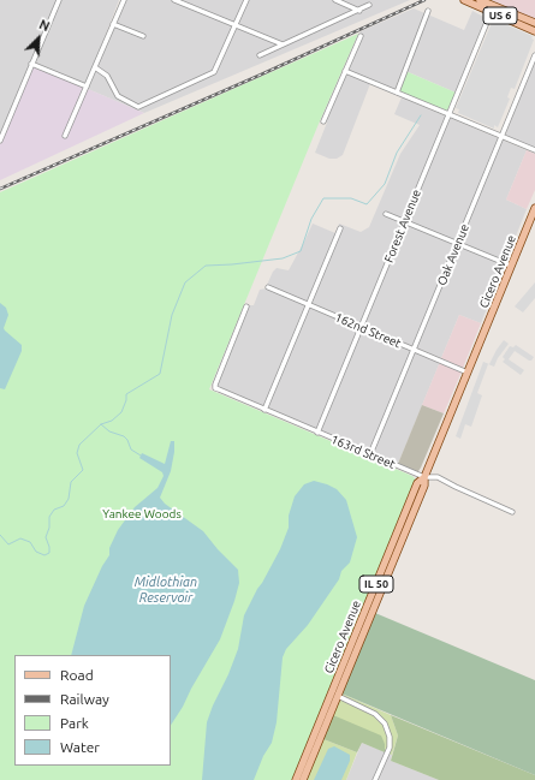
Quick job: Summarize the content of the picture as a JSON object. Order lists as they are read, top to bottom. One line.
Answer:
{"streets":{"main road":["US 6","Cicero Avenue","IL 50"],"street":["Forest Avenue","Oak Avenue","162nd Street","163rd Street"]},"crossings":[["Forest Avenue","162nd Street"],["Forest Avenue","163rd Street"],["Oak Avenue","162nd Street"],["Oak Avenue","163rd Street"],["Cicero Avenue","162nd Street"],["Cicero Avenue","163rd Street"]],"water":["Midlothian Reservoir"],"parks":["Yankee Woods"],"legend":["Road","Railway","Park","Water"],"north":"top right"}
